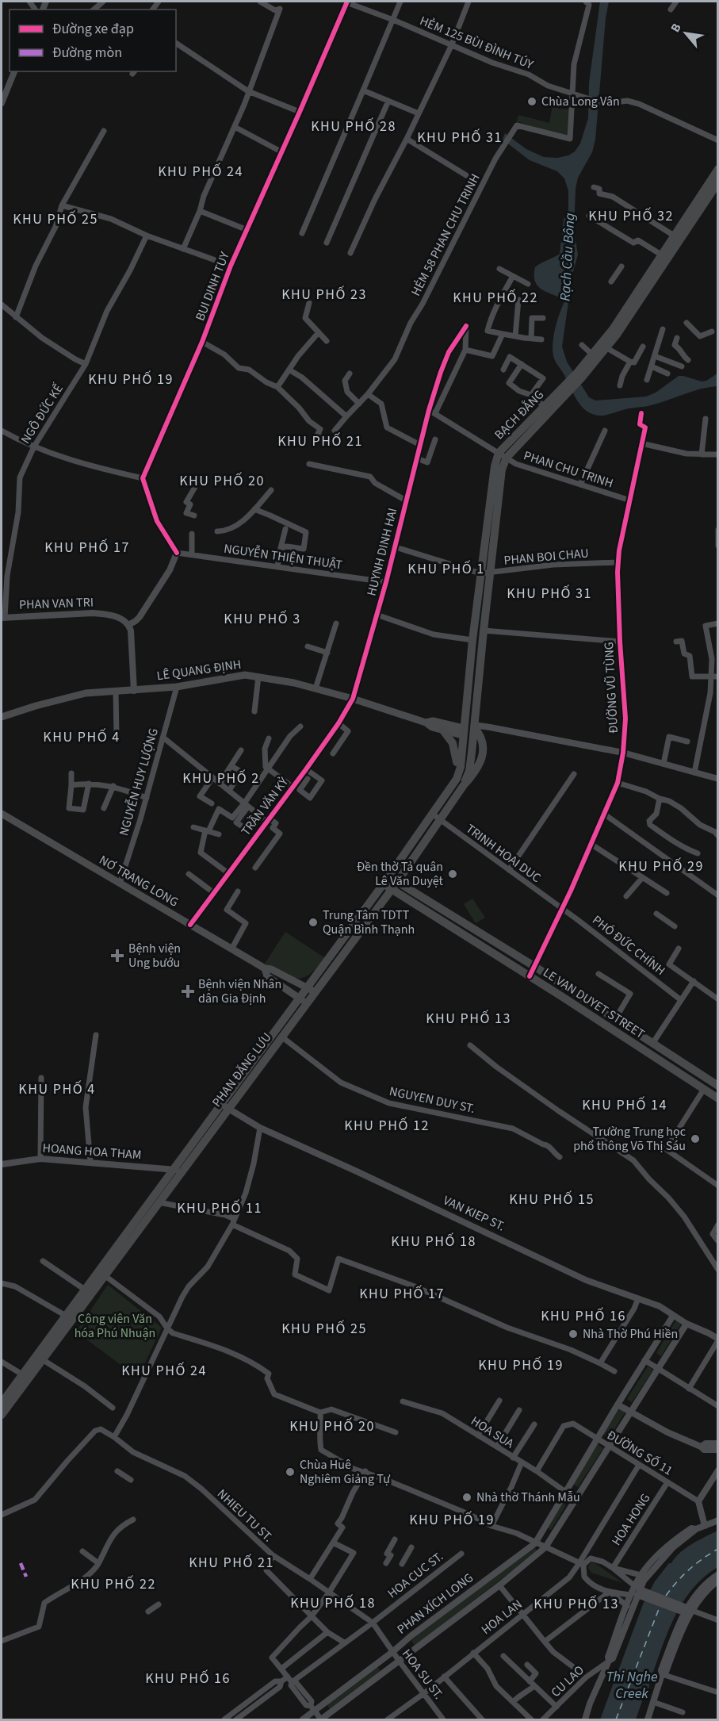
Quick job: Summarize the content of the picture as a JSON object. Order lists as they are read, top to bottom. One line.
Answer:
{"streets":{"main road":["BẠCH ĐẰNG","LÊ QUANG ĐỊNH","NƠ TRANG LONG","LE VAN DUYET STREET","PHAN ĐĂNG LƯU"],"street":["HẺM 125 BÙI ĐÌNH TÚY","HẺM 58 PHAN CHU TRINH","BUI DINH TUY","NGÔ ĐỨC KẾ","PHAN CHU TRINH","HUYNH DINH HAI","NGUYỄN THIỆN THUẬT","PHAN BOI CHAU","PHAN VAN TRI","ĐƯỜNG VŨ TÙNG","NGUYỄN HUY LƯỢNG","TRẦN VĂN KỶ","TRINH HOAI DUC","PHÓ ĐỨC CHÍNH","NGUYEN DUY ST.","HOANG HOA THAM","VAN KIEP ST.","HOA SUA","ĐƯỜNG SỐ 11","NHIEU TU ST.","HOA HONG","HOA CUC ST.","PHAN XÍCH LONG","HOA LAN","HOA SU ST.","CU LAO"]},"crossings":[["HẺM 125 BÙI ĐÌNH TÚY","HẺM 58 PHAN CHU TRINH"],["HẺM 125 BÙI ĐÌNH TÚY","BUI DINH TUY"],["NGÔ ĐỨC KẾ","PHAN VAN TRI"],["BẠCH ĐẰNG","PHAN CHU TRINH"],["BẠCH ĐẰNG","PHAN BOI CHAU"],["BẠCH ĐẰNG","LÊ QUANG ĐỊNH"],["BẠCH ĐẰNG","PHAN ĐĂNG LƯU"],["PHAN CHU TRINH","HUYNH DINH HAI"],["PHAN CHU TRINH","ĐƯỜNG VŨ TÙNG"],["HUYNH DINH HAI","NGUYỄN THIỆN THUẬT"],["HUYNH DINH HAI","PHAN BOI CHAU"],["HUYNH DINH HAI","LÊ QUANG ĐỊNH"],["HUYNH DINH HAI","TRẦN VĂN KỶ"],["PHAN BOI CHAU","ĐƯỜNG VŨ TÙNG"],["LÊ QUANG ĐỊNH","NGUYỄN HUY LƯỢNG"],["LÊ QUANG ĐỊNH","TRẦN VĂN KỶ"],["ĐƯỜNG VŨ TÙNG","TRINH HOAI DUC"],["ĐƯỜNG VŨ TÙNG","PHÓ ĐỨC CHÍNH"],["ĐƯỜNG VŨ TÙNG","LE VAN DUYET STREET"],["NGUYỄN HUY LƯỢNG","NƠ TRANG LONG"],["TRẦN VĂN KỶ","NƠ TRANG LONG"],["TRINH HOAI DUC","PHÓ ĐỨC CHÍNH"],["TRINH HOAI DUC","PHAN ĐĂNG LƯU"],["NƠ TRANG LONG","PHAN ĐĂNG LƯU"],["LE VAN DUYET STREET","PHAN ĐĂNG LƯU"],["PHAN ĐĂNG LƯU","NGUYEN DUY ST."],["PHAN ĐĂNG LƯU","HOANG HOA THAM"],["PHAN ĐĂNG LƯU","VAN KIEP ST."],["VAN KIEP ST.","PHAN XÍCH LONG"],["HOA SUA","ĐƯỜNG SỐ 11"],["HOA SUA","PHAN XÍCH LONG"],["ĐƯỜNG SỐ 11","HOA HONG"],["ĐƯỜNG SỐ 11","PHAN XÍCH LONG"],["ĐƯỜNG SỐ 11","HOA LAN"],["NHIEU TU ST.","HOA CUC ST."],["NHIEU TU ST.","HOA SU ST."],["HOA CUC ST.","HOA SU ST."],["PHAN XÍCH LONG","HOA SU ST."],["HOA LAN","HOA SU ST."]],"districts":["KHU PHỐ 28","KHU PHỐ 31","KHU PHỐ 24","KHU PHỐ 32","KHU PHỐ 25","KHU PHỐ 23","KHU PHỐ 22","KHU PHỐ 19","KHU PHỐ 21","KHU PHỐ 20","KHU PHỐ 17","KHU PHỐ 1","KHU PHỐ 31","KHU PHỐ 3","KHU PHỐ 4","KHU PHỐ 2","KHU PHỐ 29","KHU PHỐ 13","KHU PHỐ 4","KHU PHỐ 14","KHU PHỐ 12","KHU PHỐ 15","KHU PHỐ 11","KHU PHỐ 18","KHU PHỐ 17","KHU PHỐ 16","KHU PHỐ 25","KHU PHỐ 19","KHU PHỐ 24","KHU PHỐ 20","KHU PHỐ 19","KHU PHỐ 21","KHU PHỐ 22","KHU PHỐ 18","KHU PHỐ 13","KHU PHỐ 16"],"water":["Rạch Cầu Bông","Thi Nghe Creek"],"parks":["Công viên Văn hóa Phú Nhuận"],"places":{"other":["Chùa Long Vân","Đền thờ Tả quân Lê Văn Duyệt","Trung Tâm TDTT Quận Bình Thạnh","Trường Trung học phổ thông Võ Thị Sáu","Nhà Thờ Phú Hiền","Chùa Huê Nghiêm Giảng Tự","Nhà thờ Thánh Mẫu"],"health":["Bệnh viện Ung bướu","Bệnh viện Nhân dân Gia Định"]},"legend":["Đường xe đạp","Đường mòn"],"north":"top left"}
